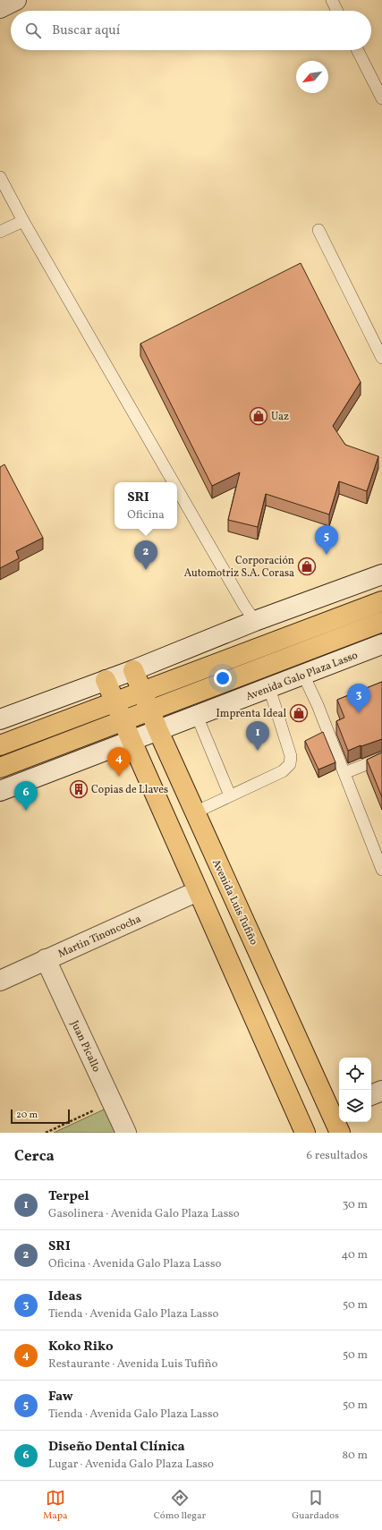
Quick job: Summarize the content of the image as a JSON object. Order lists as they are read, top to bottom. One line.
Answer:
{"streets":{"main road":["Avenida Galo Plaza Lasso","Avenida Luis Tufiño","Martin Tinoncocha","Juan Picallo"]},"crossings":[["Avenida Galo Plaza Lasso","Avenida Luis Tufiño"],["Martin Tinoncocha","Juan Picallo"]],"places":{"shop":["Uaz","Corporación Automotriz S.A. Corasa","Imprenta Ideal"],"building":["Copias de Llaves"]},"scale_bar":"20 m","north":"bottom left","page":{"search":"Buscar aquí","popup":["SRI","Oficina"],"pins":["5","2","3","1","4","6"],"scale":"20 m","heading":["Cerca","6 resultados"],"list":[{"mark":"1","name":"Terpel","note":"Gasolinera · Avenida Galo Plaza Lasso","value":"30 m"},{"mark":"2","name":"SRI","note":"Oficina · Avenida Galo Plaza Lasso","value":"40 m"},{"mark":"3","name":"Ideas","note":"Tienda · Avenida Galo Plaza Lasso","value":"50 m"},{"mark":"4","name":"Koko Riko","note":"Restaurante · Avenida Luis Tufiño","value":"50 m"},{"mark":"5","name":"Faw","note":"Tienda · Avenida Galo Plaza Lasso","value":"50 m"},{"mark":"6","name":"Diseño Dental Clínica","note":"Lugar · Avenida Galo Plaza Lasso","value":"80 m"}],"nav":["Mapa","Cómo llegar","Guardados"]}}
